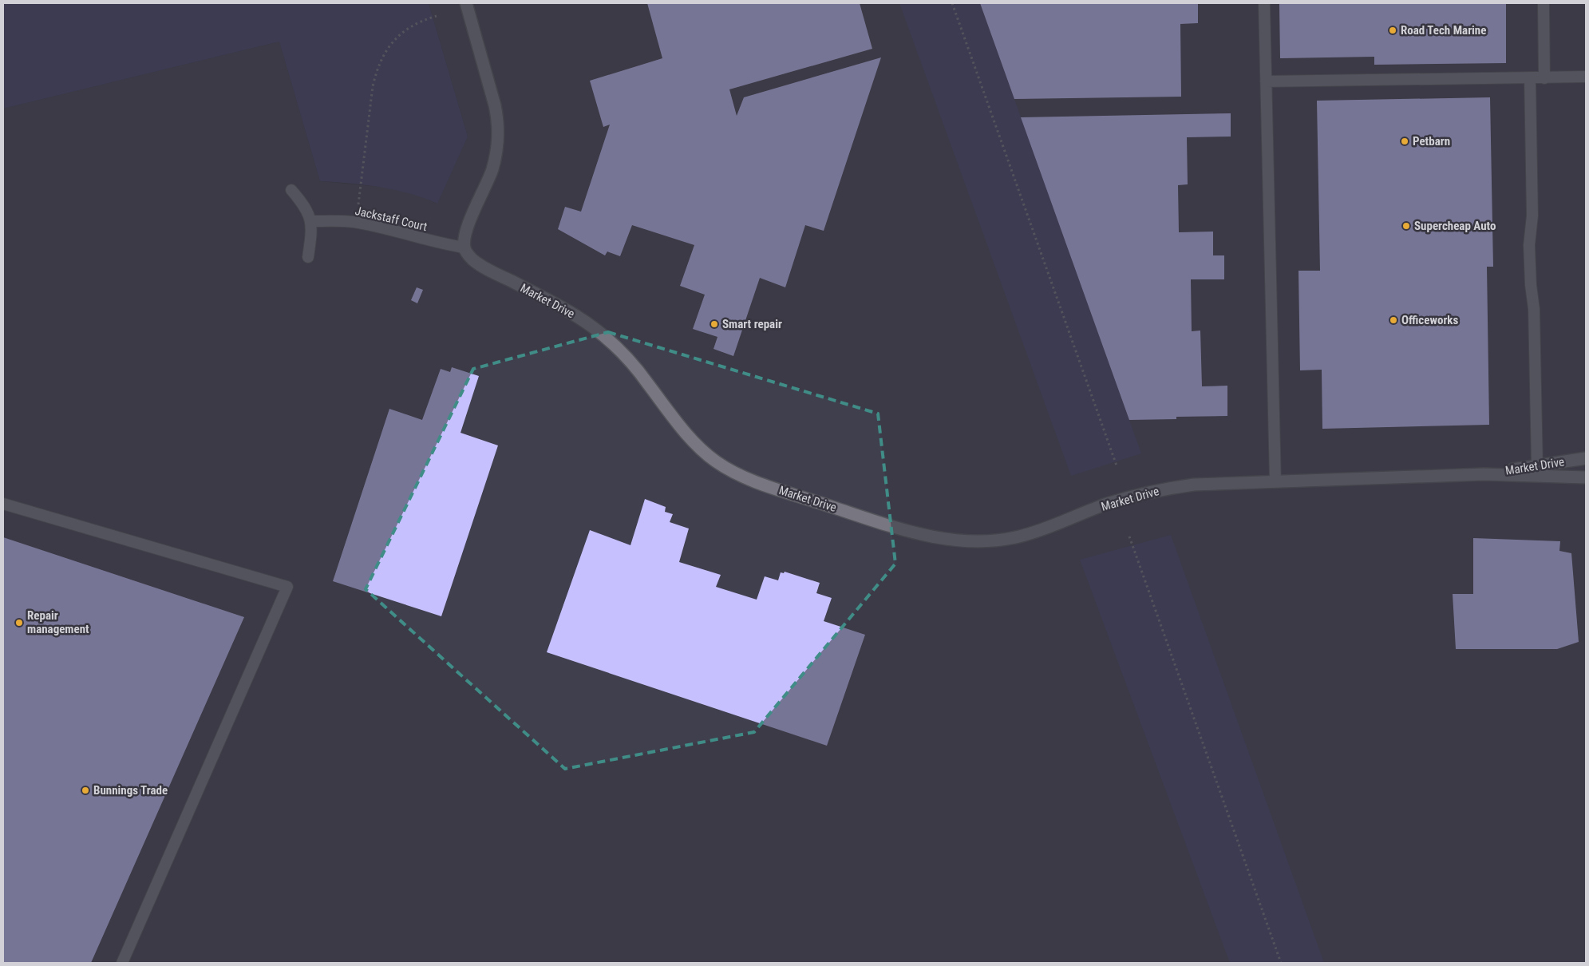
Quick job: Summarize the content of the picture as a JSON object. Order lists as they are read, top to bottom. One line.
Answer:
{"streets":{"street":["Market Drive"],"lane":["Jackstaff Court"]},"crossings":[["Jackstaff Court","Market Drive"]],"places":["Road Tech Marine","Petbarn","Supercheap Auto","Officeworks","Smart repair","Repair management","Bunnings Trade"]}
